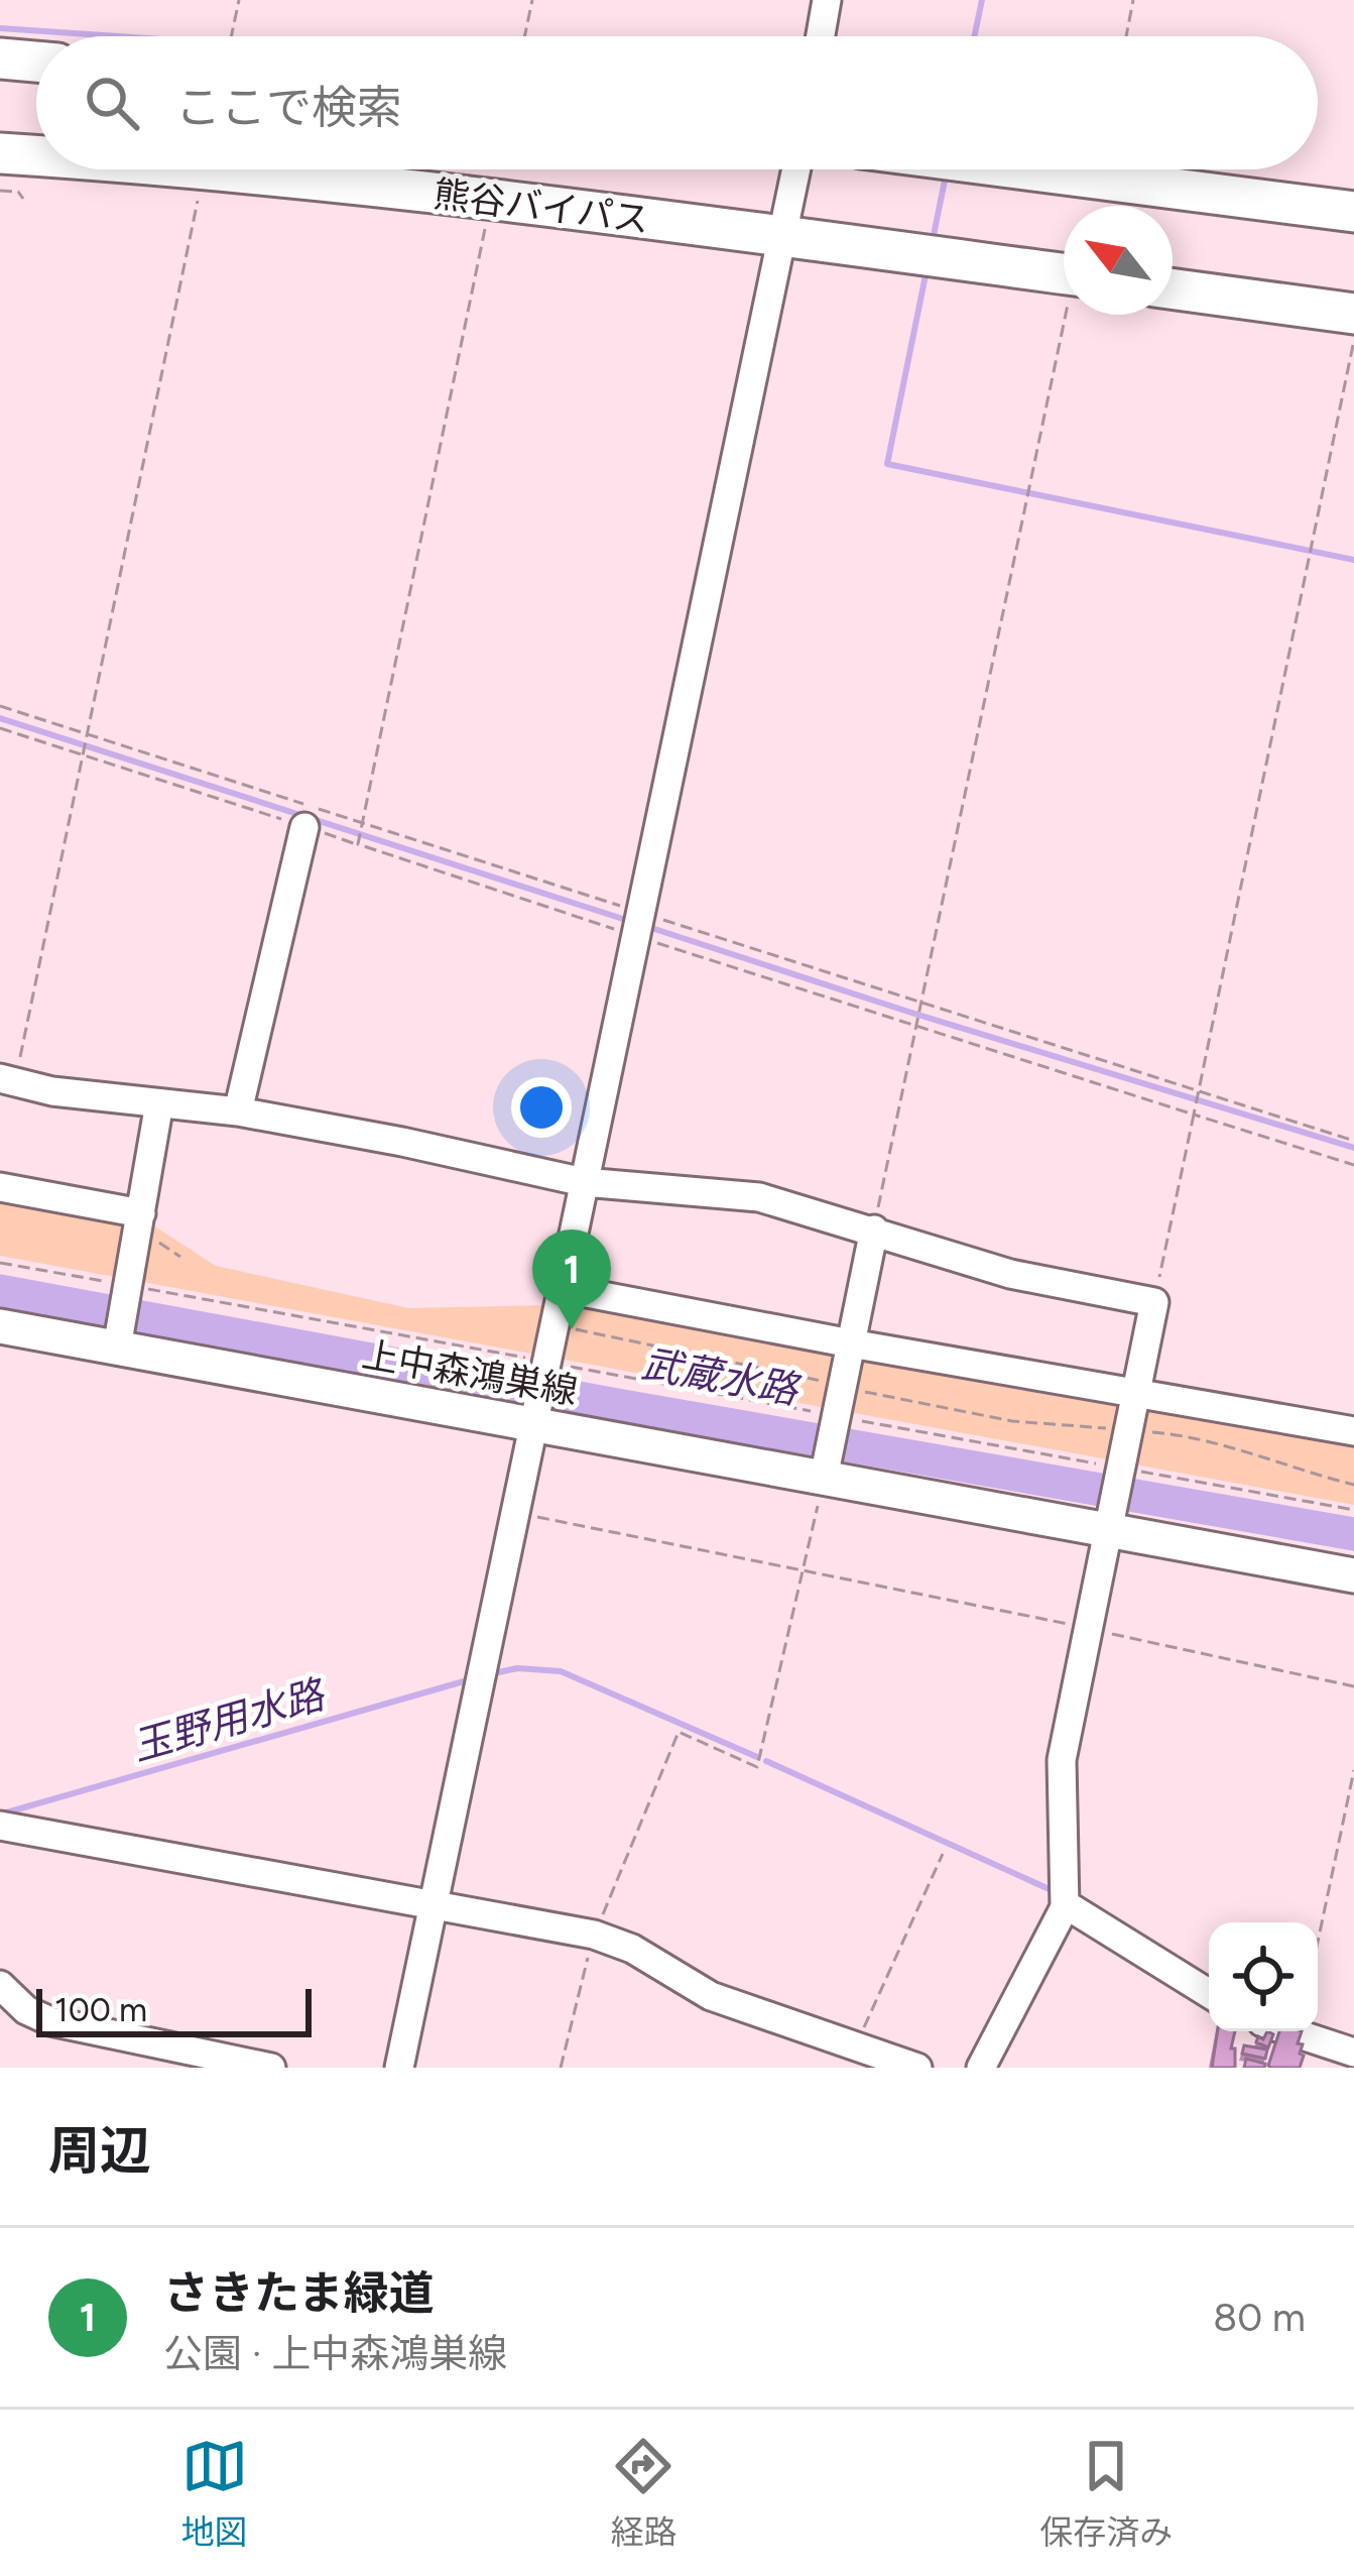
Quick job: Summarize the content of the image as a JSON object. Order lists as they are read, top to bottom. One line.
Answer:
{"streets":{"highway":["熊谷バイパス"],"main road":["上中森鴻巣線"]},"water":["武蔵水路","玉野用水路"],"scale_bar":"100 m","north":"top left","page":{"search":"ここで検索","pins":"1","scale":"100 m","heading":"周辺","list":[{"mark":"1","name":"さきたま緑道","note":"公園 · 上中森鴻巣線","value":"80 m"}],"nav":["地図","経路","保存済み"]}}
